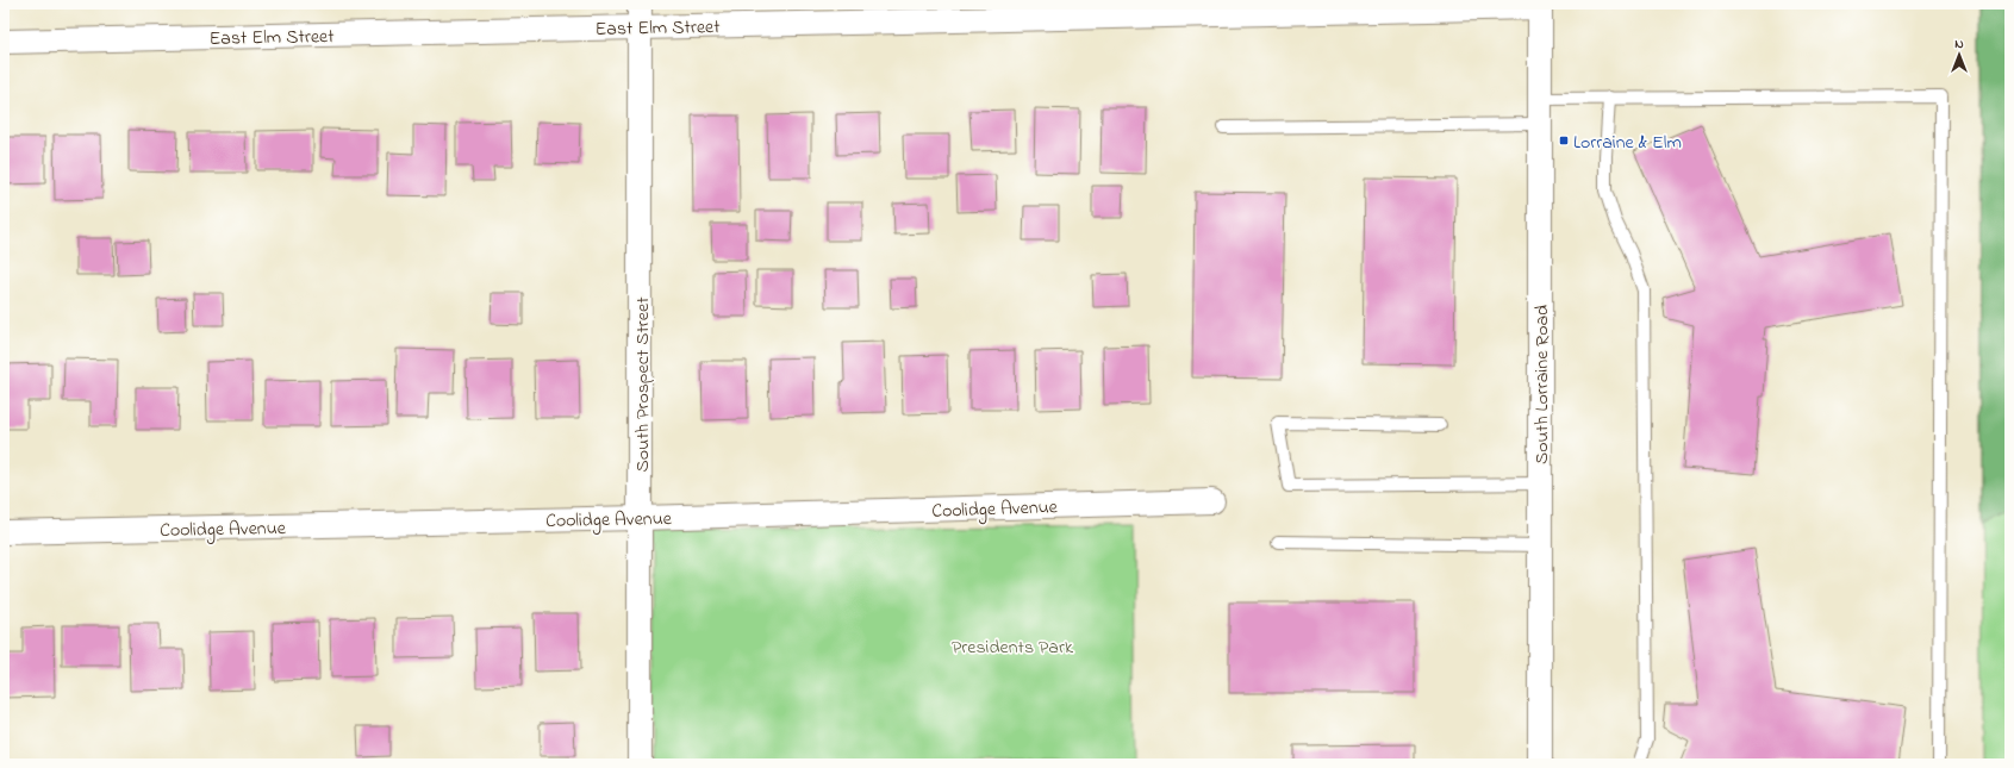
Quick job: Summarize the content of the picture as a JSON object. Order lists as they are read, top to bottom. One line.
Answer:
{"streets":{"street":["East Elm Street","South Prospect Street","South Lorraine Road","Coolidge Avenue"]},"crossings":[["East Elm Street","South Prospect Street"],["East Elm Street","South Lorraine Road"],["South Prospect Street","Coolidge Avenue"]],"parks":["Presidents Park"],"places":{"transit":["Lorraine & Elm"]},"north":"top"}
